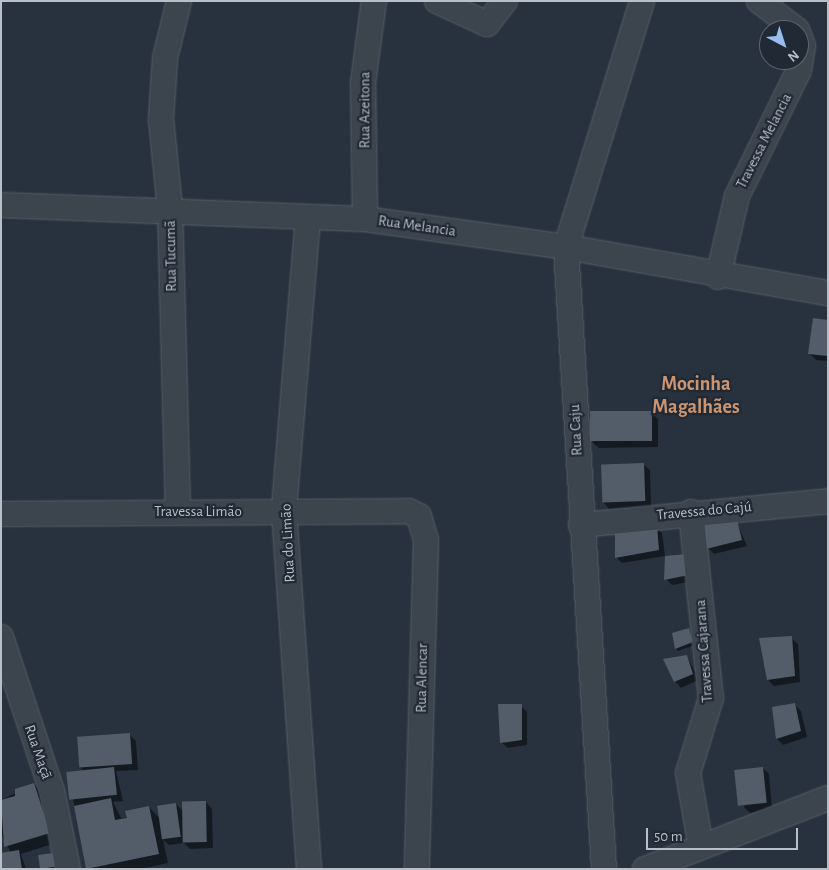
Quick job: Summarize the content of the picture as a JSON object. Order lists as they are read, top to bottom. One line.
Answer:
{"streets":{"street":["Rua Azeitona","Travessa Melancia","Rua Melancia","Rua Tucumã","Rua Caju","Travessa do Cajú","Travessa Limão","Rua do Limão","Travessa Cajarana","Rua Alencar","Rua Maçã"]},"crossings":[["Rua Azeitona","Rua Melancia"],["Travessa Melancia","Rua Melancia"],["Rua Melancia","Rua Tucumã"],["Rua Melancia","Rua Caju"],["Rua Melancia","Rua do Limão"],["Rua Tucumã","Travessa Limão"],["Rua Caju","Travessa do Cajú"],["Travessa do Cajú","Travessa Cajarana"],["Travessa Limão","Rua do Limão"],["Travessa Limão","Rua Alencar"]],"districts":["Mocinha Magalhães"],"scale_bar":"50 m","north":"bottom right"}
